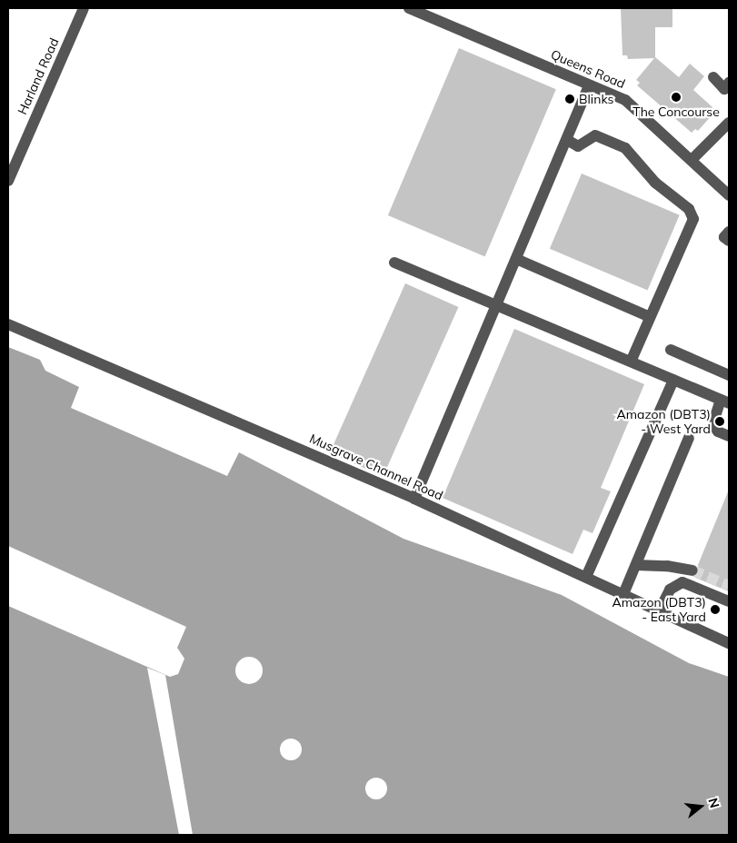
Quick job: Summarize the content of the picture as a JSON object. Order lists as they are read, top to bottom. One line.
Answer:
{"streets":{"street":["Queens Road","Harland Road","Musgrave Channel Road"]},"places":["The Concourse","Blinks","Amazon (DBT3) - West Yard","Amazon (DBT3) - East Yard"],"north":"right"}
